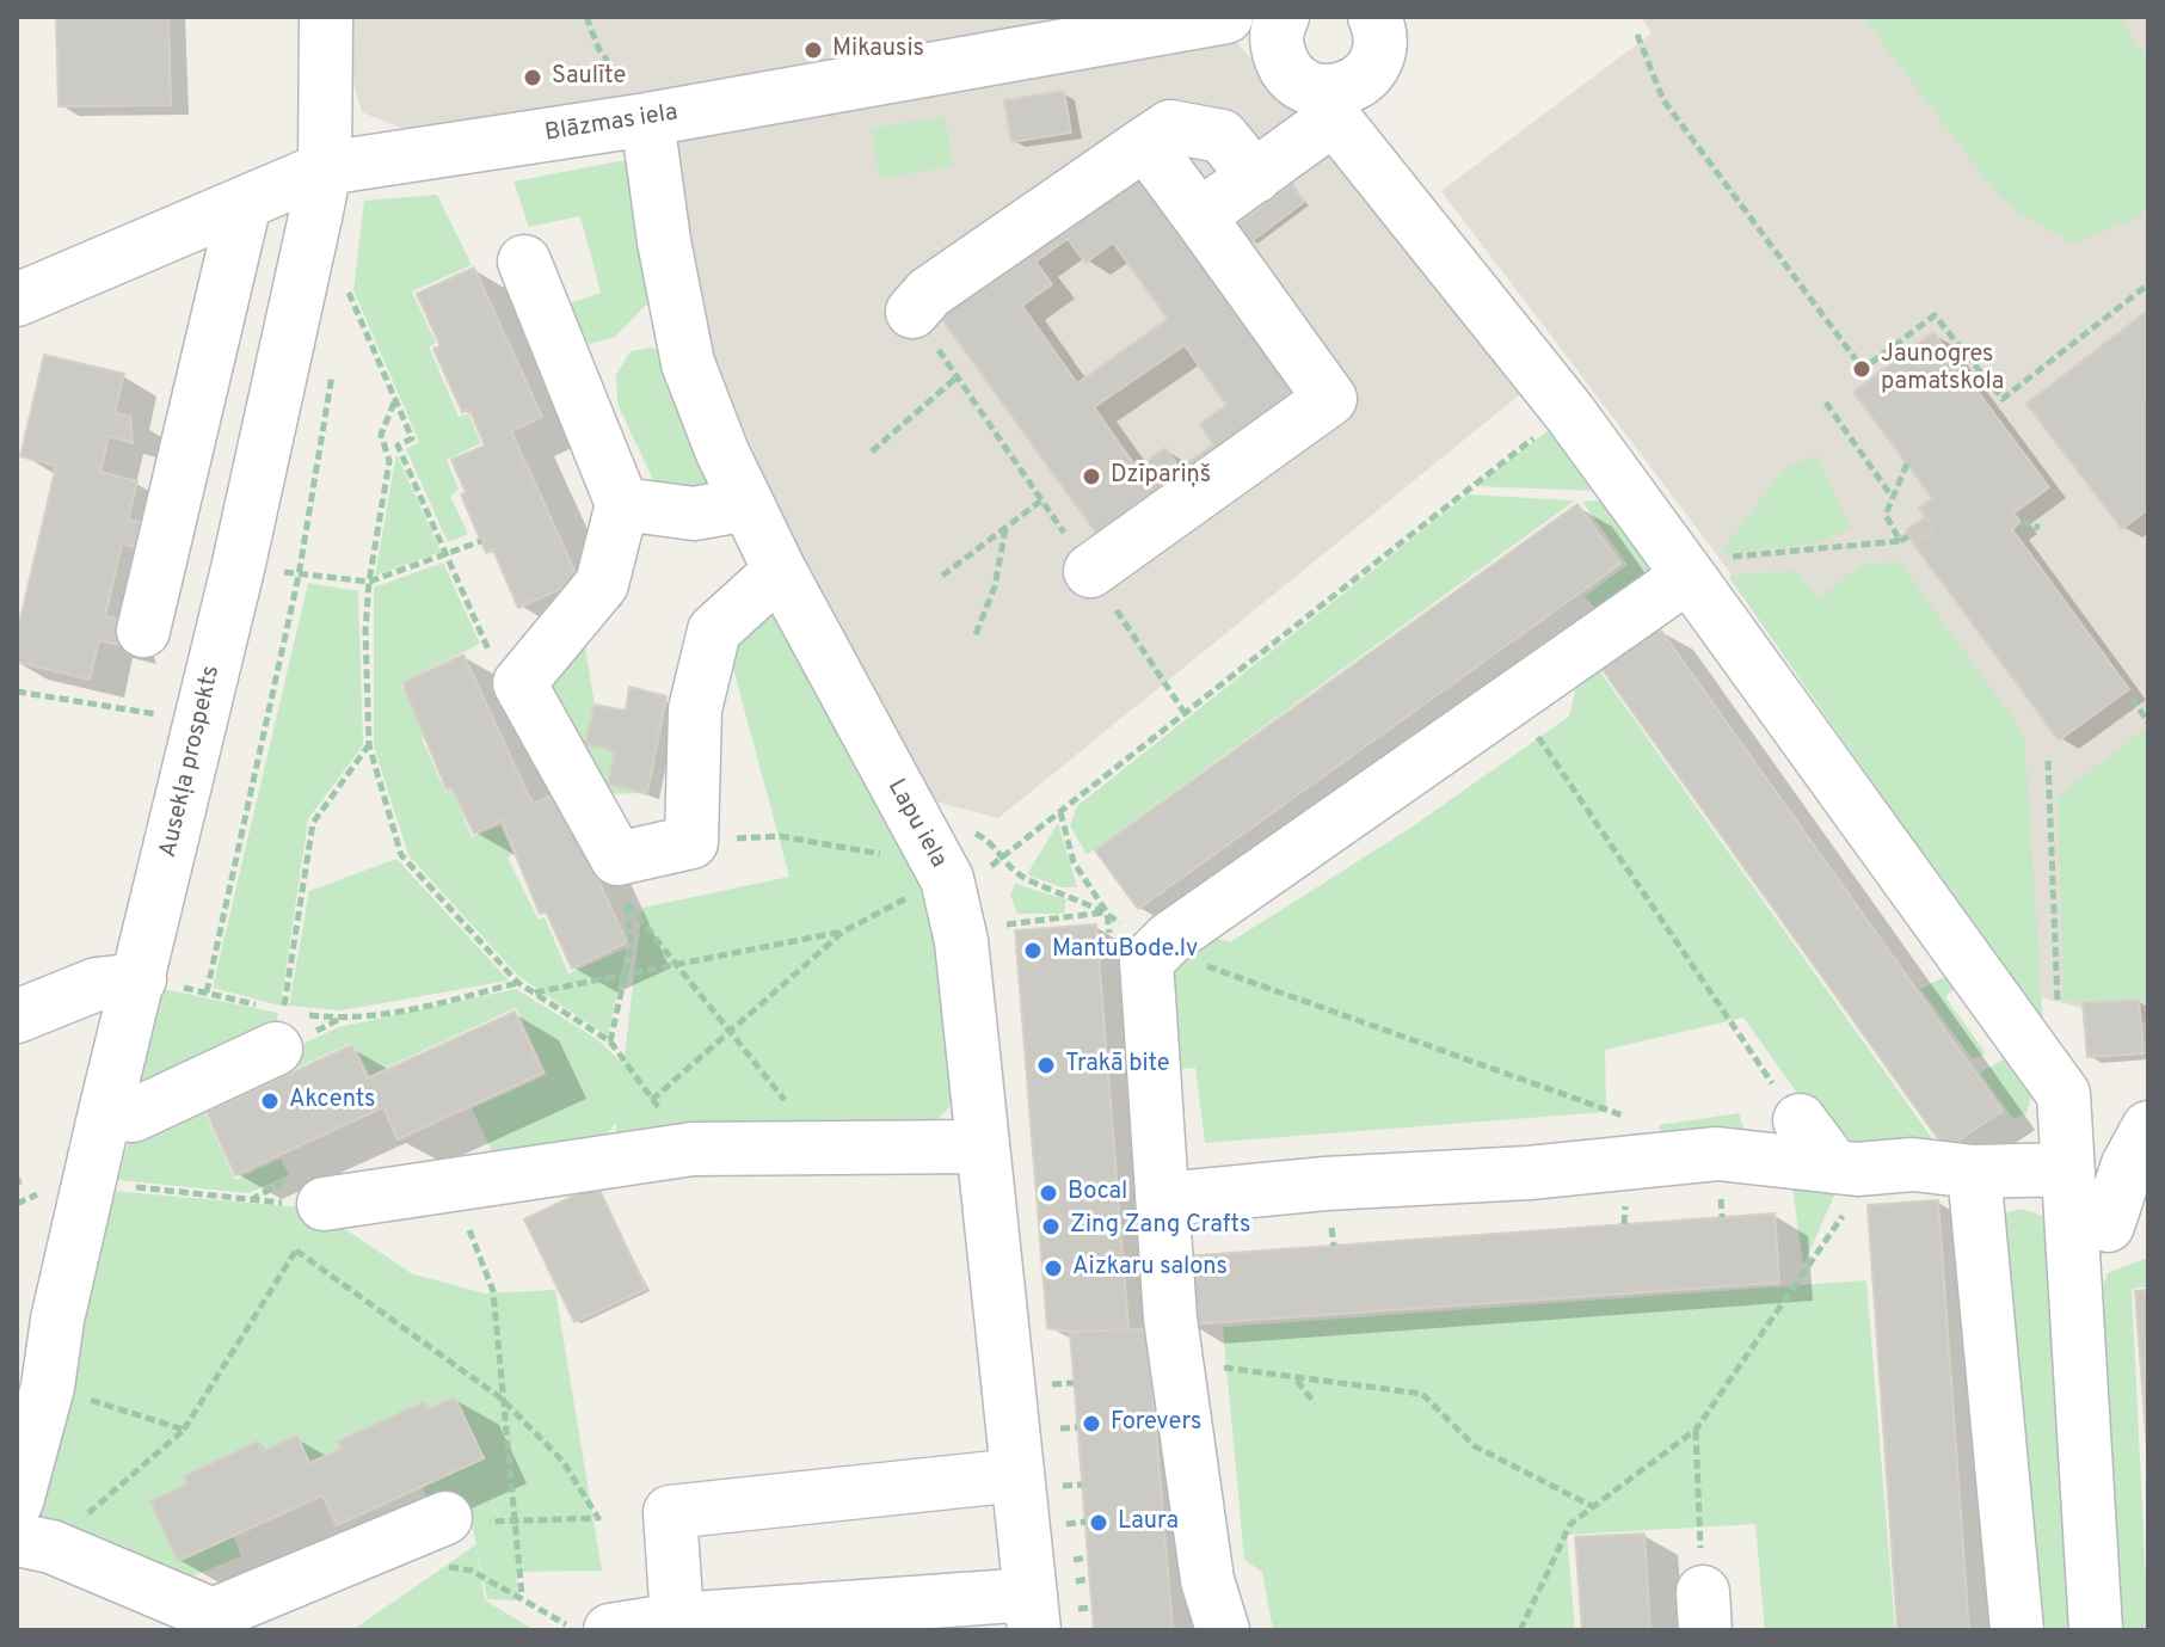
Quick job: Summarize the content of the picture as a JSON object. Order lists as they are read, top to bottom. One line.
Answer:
{"streets":{"street":["Blāzmas iela","Ausekļa prospekts","Lapu iela"]},"crossings":[["Blāzmas iela","Ausekļa prospekts"],["Blāzmas iela","Lapu iela"]],"places":["Mikausis","Saulīte","Jaunogres pamatskola","Dzīpariņš","MantuBode.lv","Trakā bite","Akcents","Bocal","Zing Zang Crafts","Aizkaru salons","Forevers","Laura"]}
